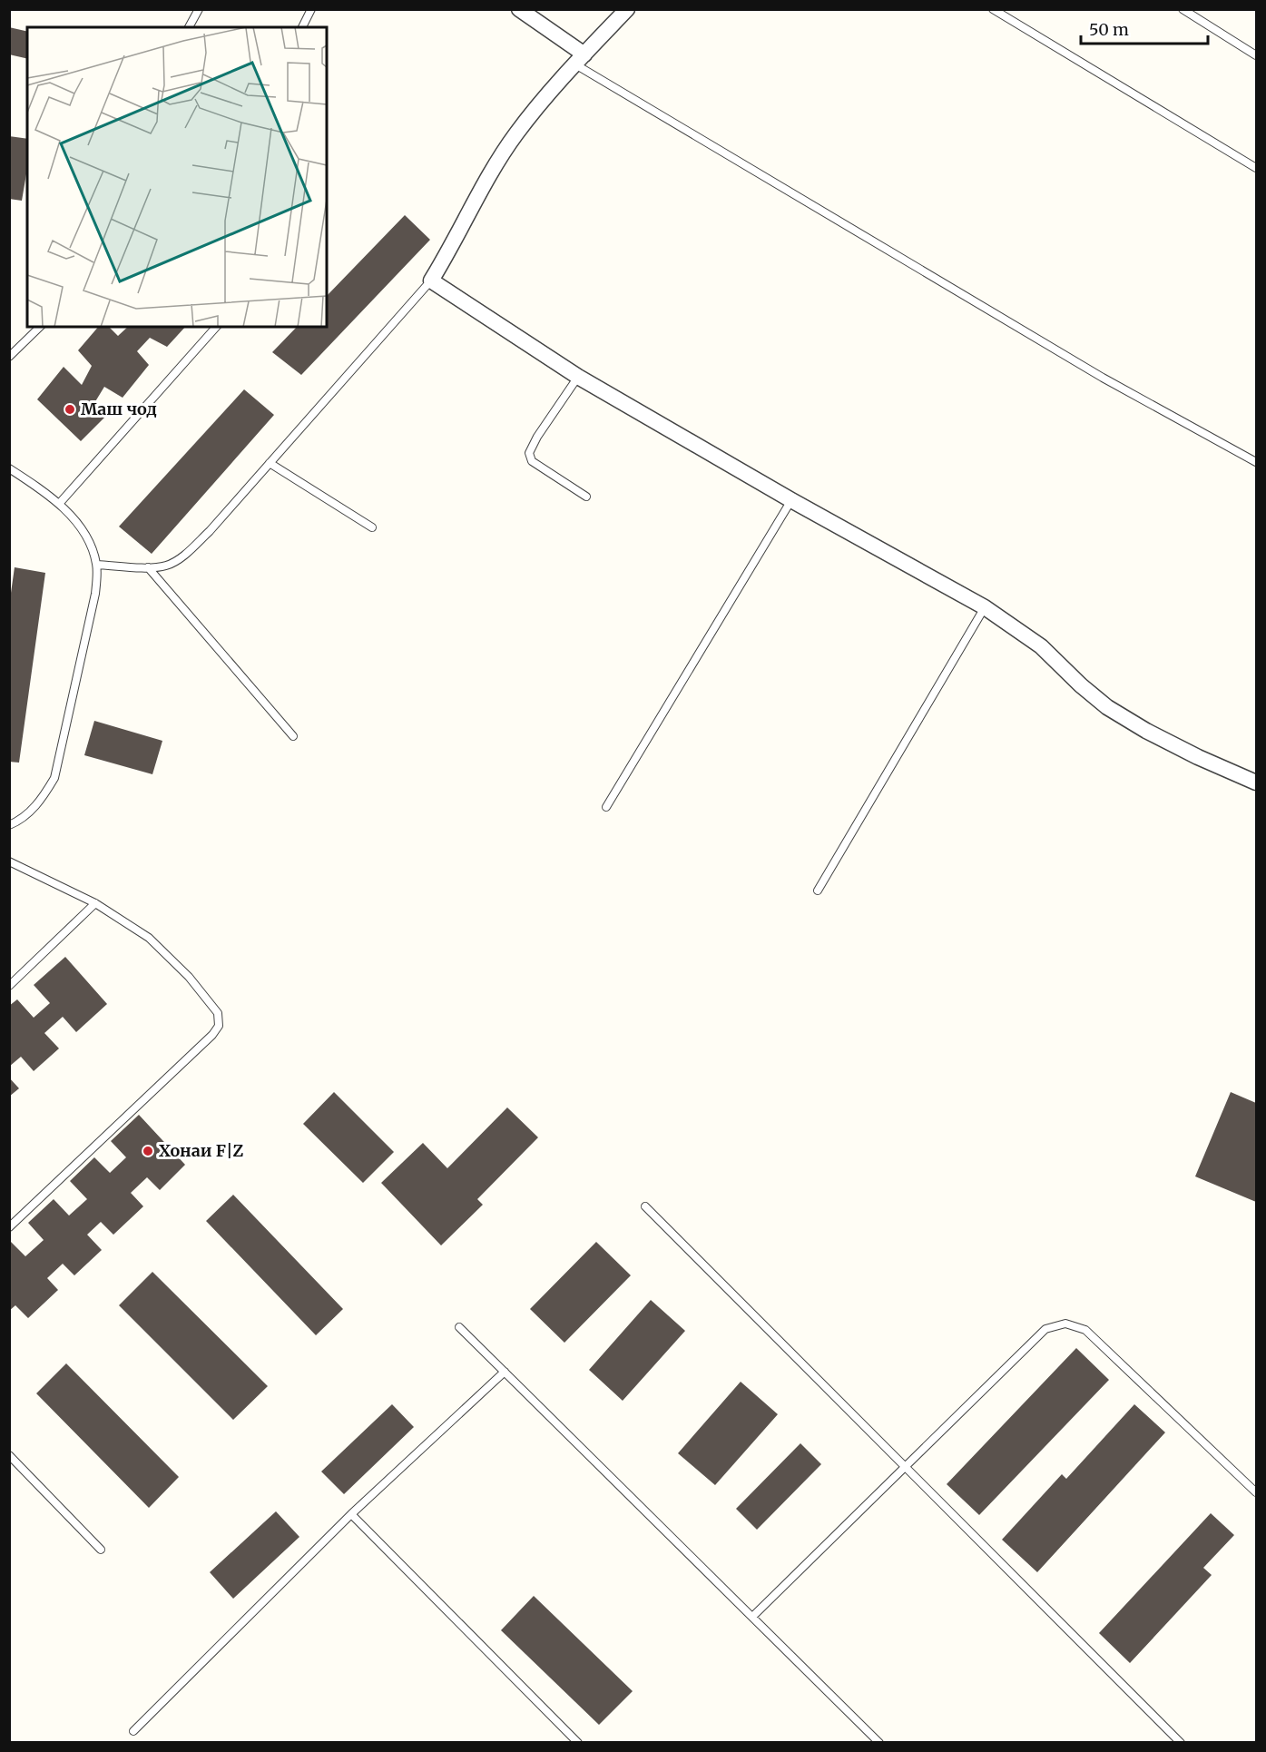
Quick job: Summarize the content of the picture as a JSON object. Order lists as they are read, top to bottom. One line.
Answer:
{"places":["Маш чод","Хонаи F|Z"],"scale_bar":"50 m"}
